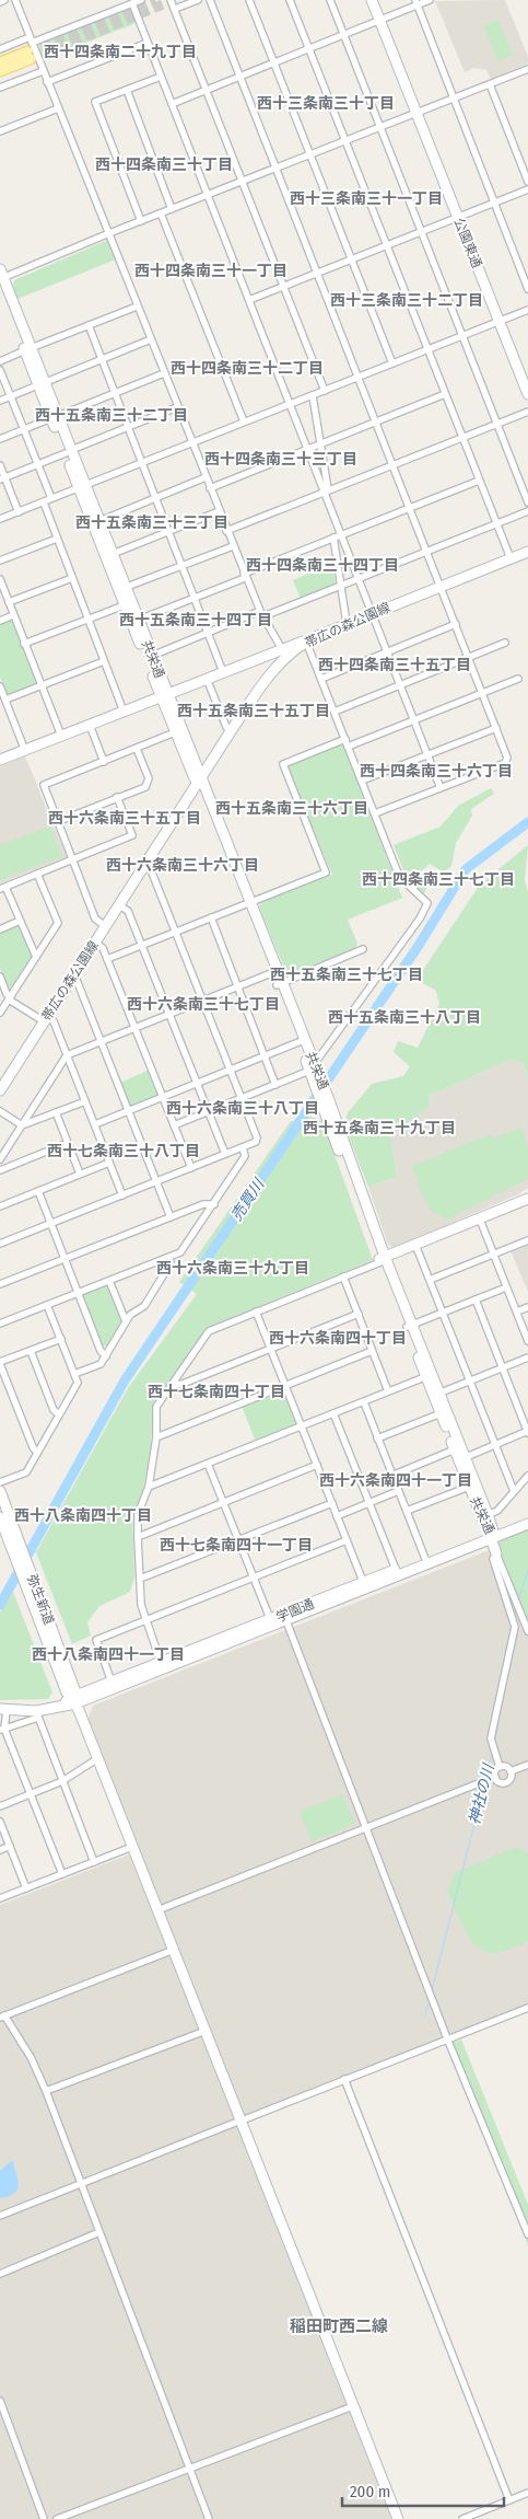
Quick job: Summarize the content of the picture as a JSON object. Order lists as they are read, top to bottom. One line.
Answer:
{"streets":{"street":["公園東通","帯広の森公園線","共栄通","弥生新道","学園通"]},"crossings":[["帯広の森公園線","共栄通"],["共栄通","学園通"],["弥生新道","学園通"]],"districts":["西十四条南二十九丁目","西十三条南三十丁目","西十四条南三十丁目","西十三条南三十一丁目","西十四条南三十一丁目","西十三条南三十二丁目","西十四条南三十二丁目","西十五条南三十二丁目","西十四条南三十三丁目","西十五条南三十三丁目","西十四条南三十四丁目","西十五条南三十四丁目","西十四条南三十五丁目","西十五条南三十五丁目","西十四条南三十六丁目","西十五条南三十六丁目","西十六条南三十五丁目","西十六条南三十六丁目","西十四条南三十七丁目","西十五条南三十七丁目","西十六条南三十七丁目","西十五条南三十八丁目","西十六条南三十八丁目","西十五条南三十九丁目","西十七条南三十八丁目","西十六条南三十九丁目","西十六条南四十丁目","西十七条南四十丁目","西十六条南四十一丁目","西十八条南四十丁目","西十七条南四十一丁目","西十八条南四十一丁目","稲田町西二線"],"water":["売買川","神社の川"],"scale_bar":"200 m"}
